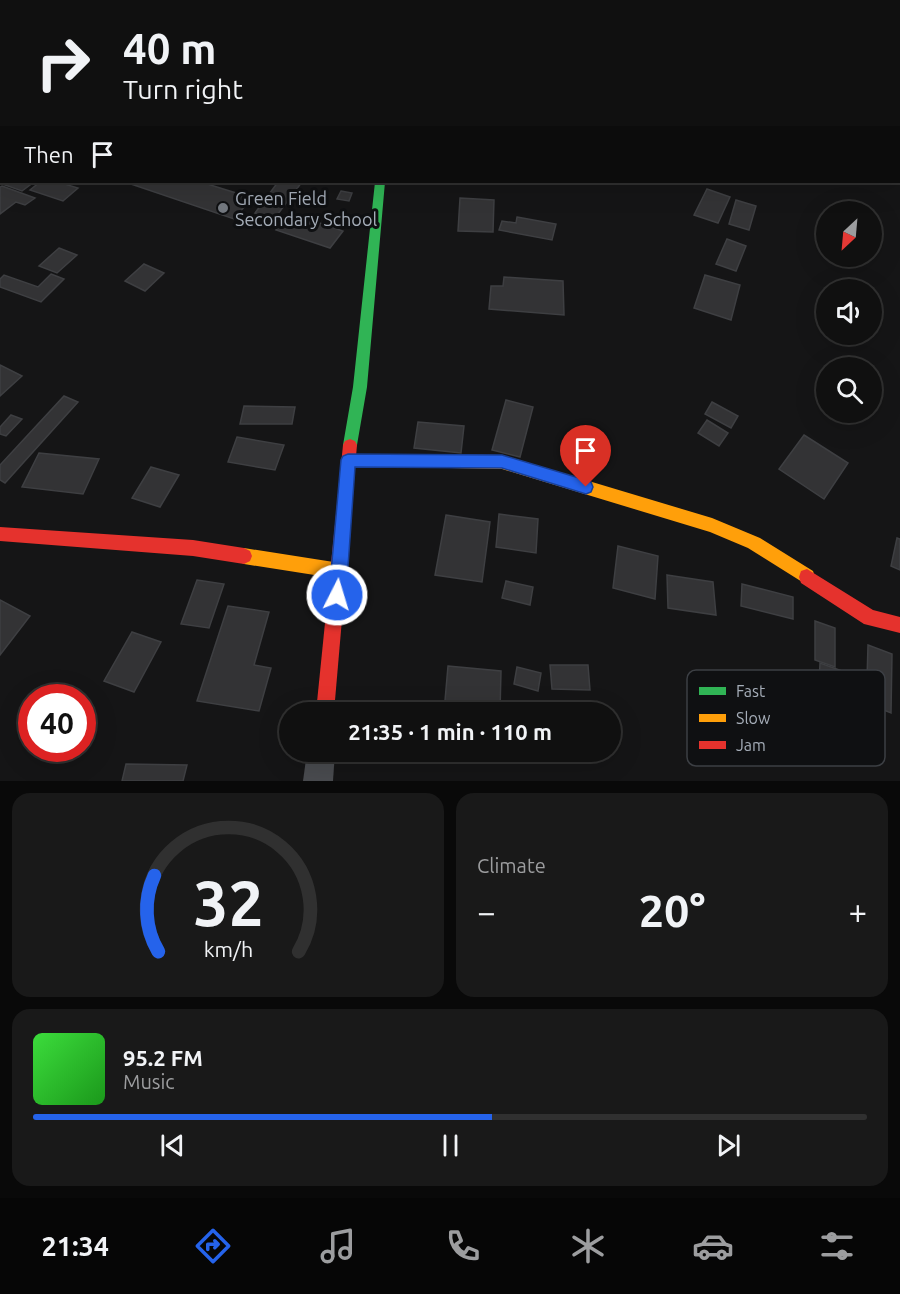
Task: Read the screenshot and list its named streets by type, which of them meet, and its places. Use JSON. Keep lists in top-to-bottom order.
{
  "places": ["Green Field Secondary School"],
  "legend": ["Fast", "Slow", "Jam"],
  "north": "bottom left",
  "page": {
    "turn": ["40 m", "Turn right"],
    "then": "Then",
    "limit": "40",
    "trip": "21:35 · 1 min · 110 m",
    "tile": "Climate",
    "heat": ["−", "20°", "+"],
    "song": ["95.2 FM", "Music"],
    "tabs": "21:34",
    "gauge": ["32", "km/h"]
  }
}
